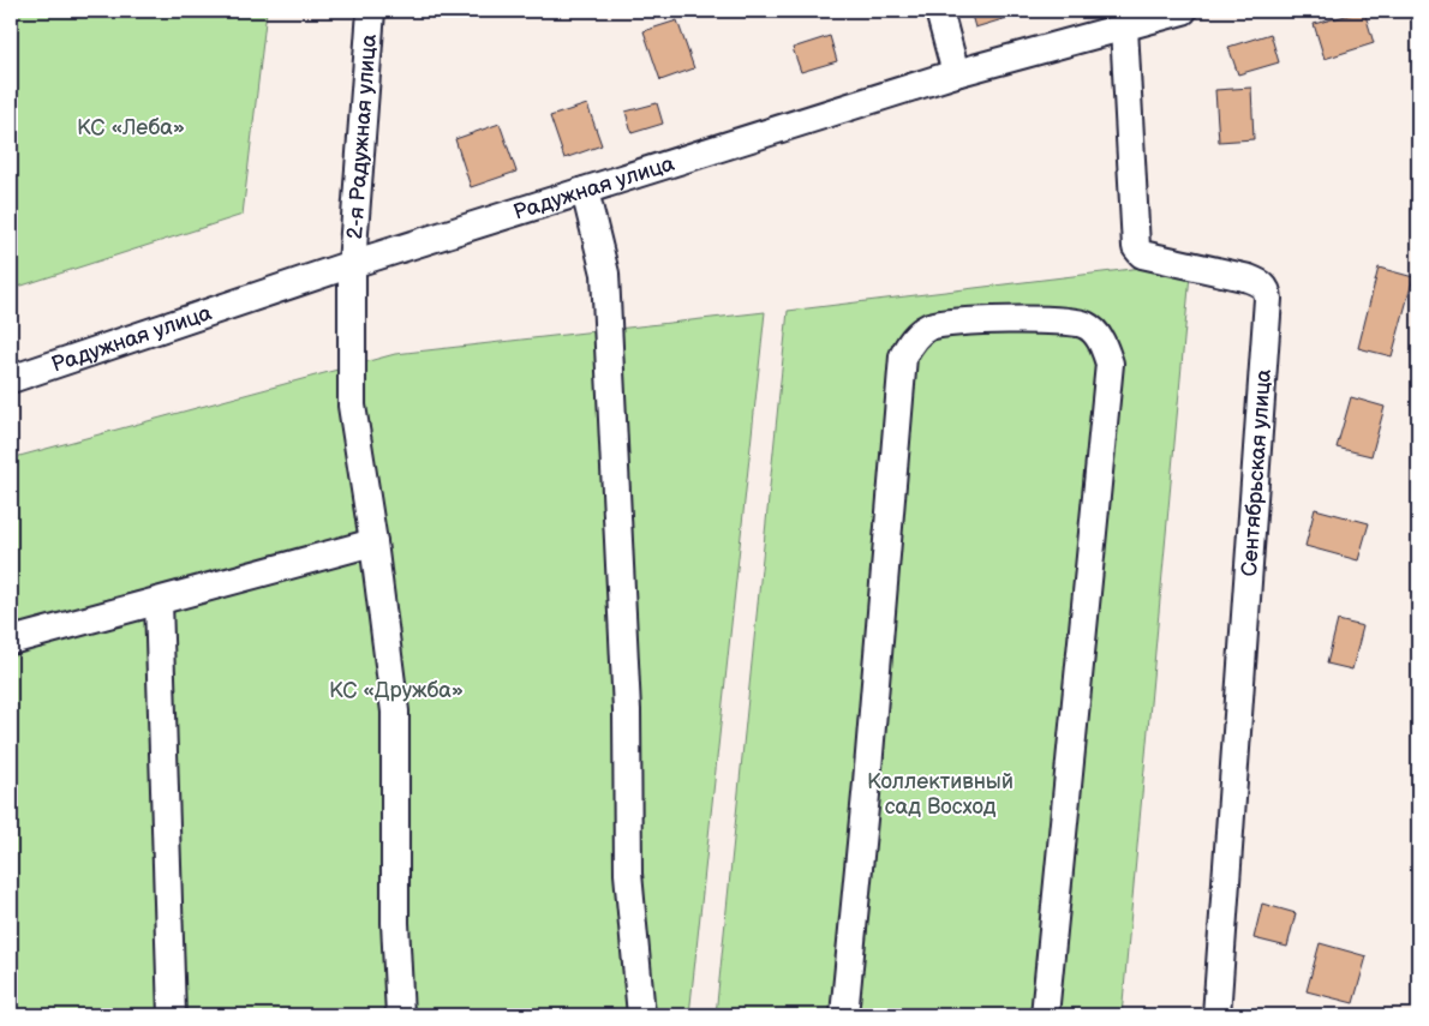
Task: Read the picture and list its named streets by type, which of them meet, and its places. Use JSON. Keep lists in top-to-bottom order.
{
  "streets": {
    "street": ["2-я Радужная улица", "Радужная улица", "Сентябрьская улица"]
  },
  "crossings": [
    ["2-я Радужная улица", "Радужная улица"],
    ["Радужная улица", "Сентябрьская улица"]
  ],
  "parks": ["КС «Леба»", "КС «Дружба»", "Коллективный сад Восход"]
}
